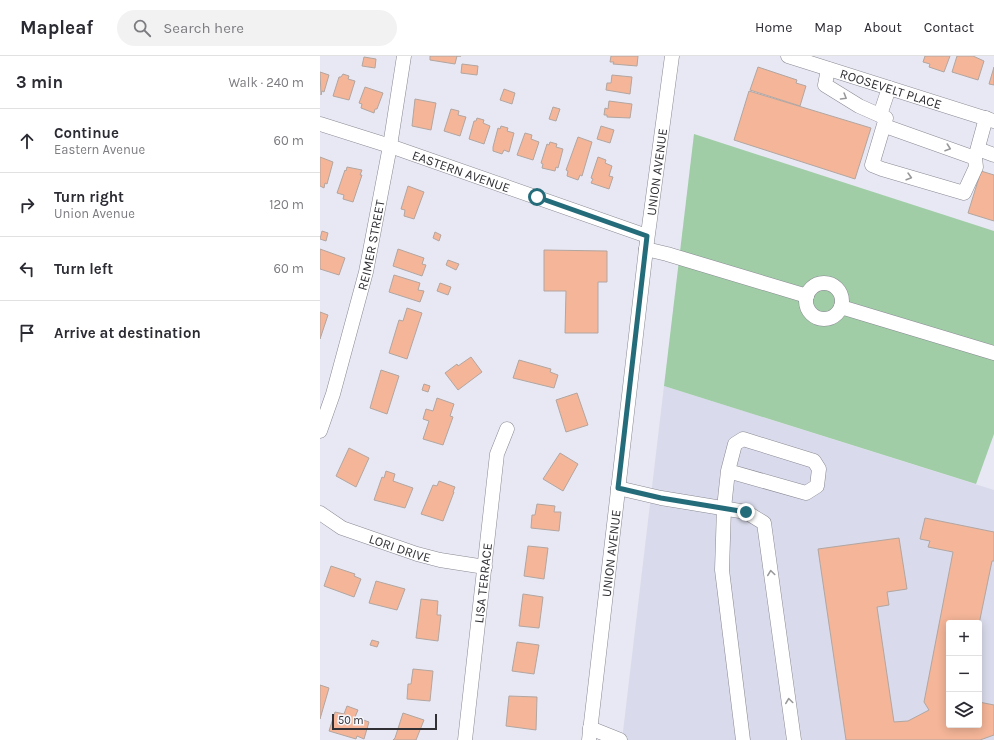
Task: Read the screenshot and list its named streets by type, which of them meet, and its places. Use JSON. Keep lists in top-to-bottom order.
{
  "streets": {
    "street": [
      "ROOSEVELT PLACE",
      "EASTERN AVENUE",
      "UNION AVENUE",
      "REIMER STREET",
      "LORI DRIVE",
      "LISA TERRACE"
    ]
  },
  "crossings": [
    ["EASTERN AVENUE", "UNION AVENUE"],
    ["EASTERN AVENUE", "REIMER STREET"],
    ["LORI DRIVE", "LISA TERRACE"]
  ],
  "scale_bar": "50 m",
  "page": {
    "header": "Mapleaf",
    "search": "Search here",
    "nav": [
      "Home",
      "Map",
      "About",
      "Contact"
    ],
    "heading": ["3 min", "Walk · 240 m"],
    "list": [
      ["Continue", "Eastern Avenue", "60 m"],
      ["Turn right", "Union Avenue", "120 m"],
      ["Turn left", "60 m"],
      "Arrive at destination"
    ],
    "map_buttons": ["+", "−"],
    "scale": "50 m"
  }
}
